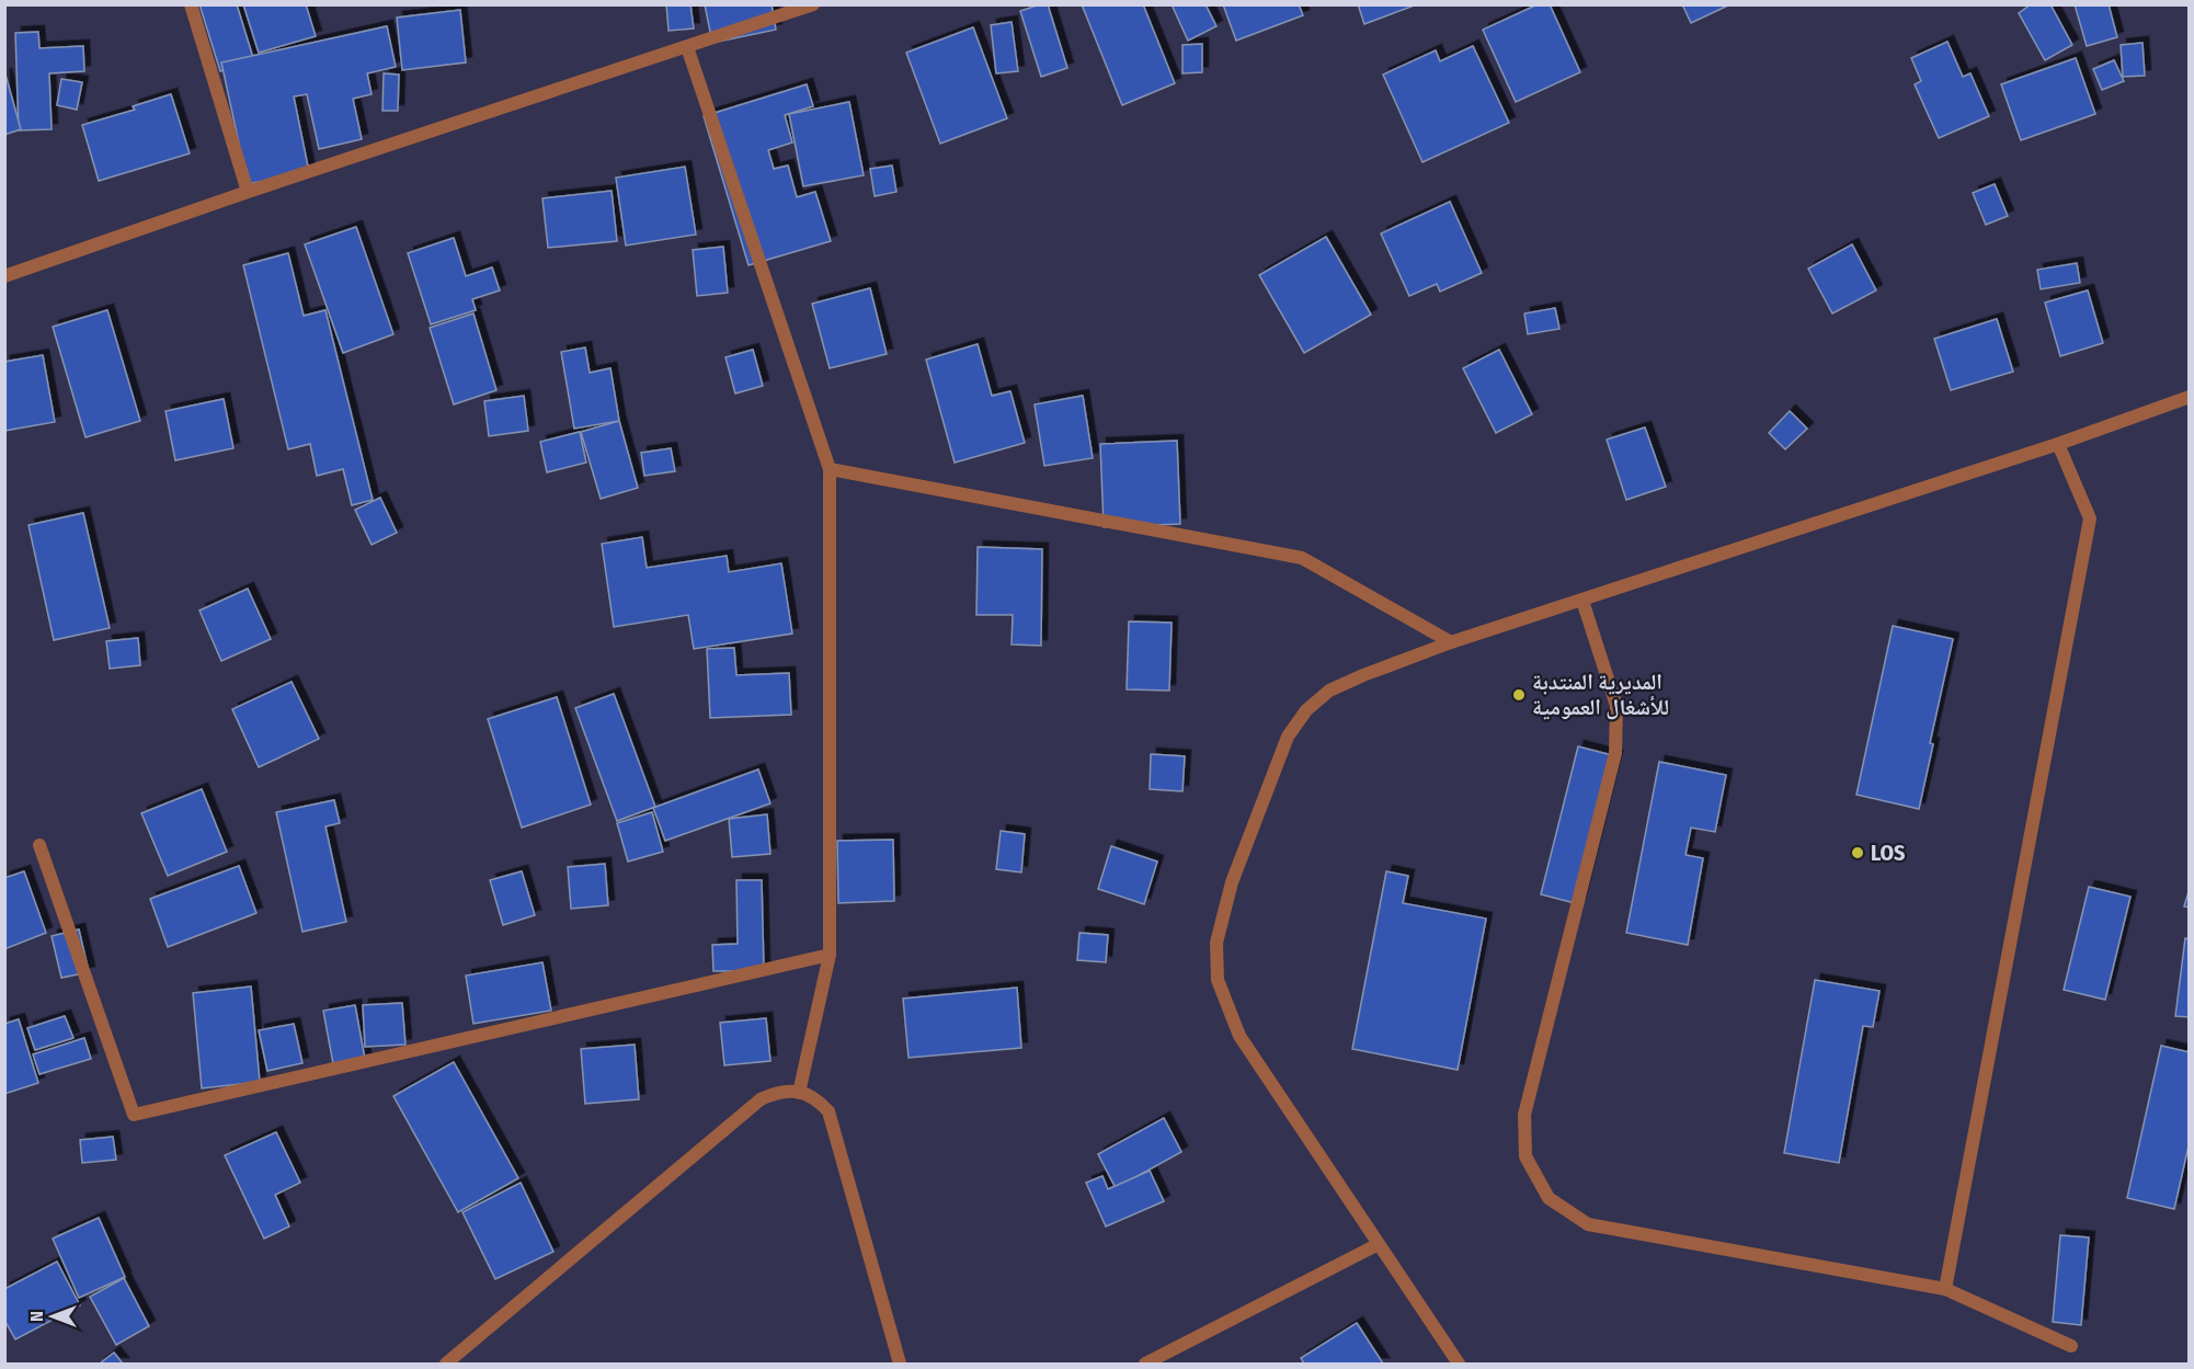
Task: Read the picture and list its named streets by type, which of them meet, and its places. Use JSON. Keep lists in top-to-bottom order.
{
  "places": ["المديرية المنتدبة للأشغال العمومية", "LOS"],
  "north": "left"
}
